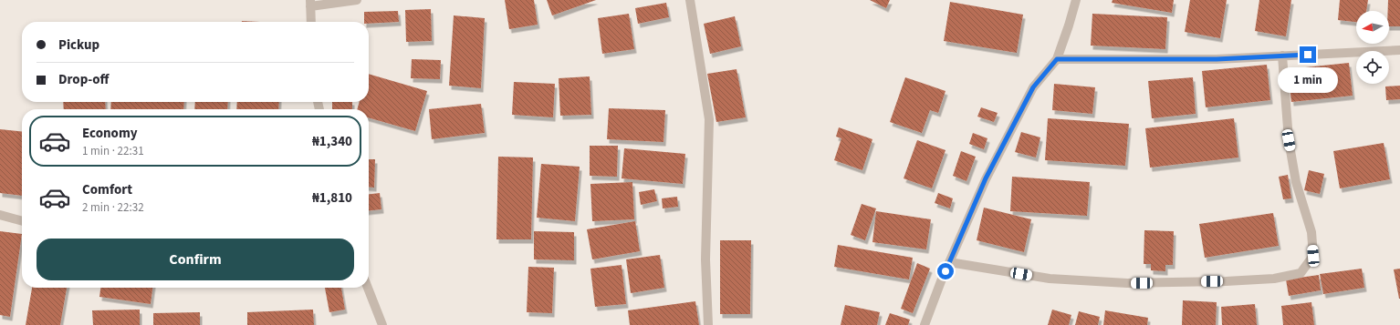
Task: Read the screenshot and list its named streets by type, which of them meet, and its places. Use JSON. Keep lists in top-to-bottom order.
{
  "north": "left",
  "page": {
    "banner": ["Pickup", "Drop-off"],
    "bubble": "1 min",
    "list": [
      {
        "name": "Economy",
        "note": "1 min · 22:31",
        "value": "₦1,340"
      },
      {
        "name": "Comfort",
        "note": "2 min · 22:32",
        "value": "₦1,810"
      }
    ],
    "buttons": "Confirm"
  }
}
